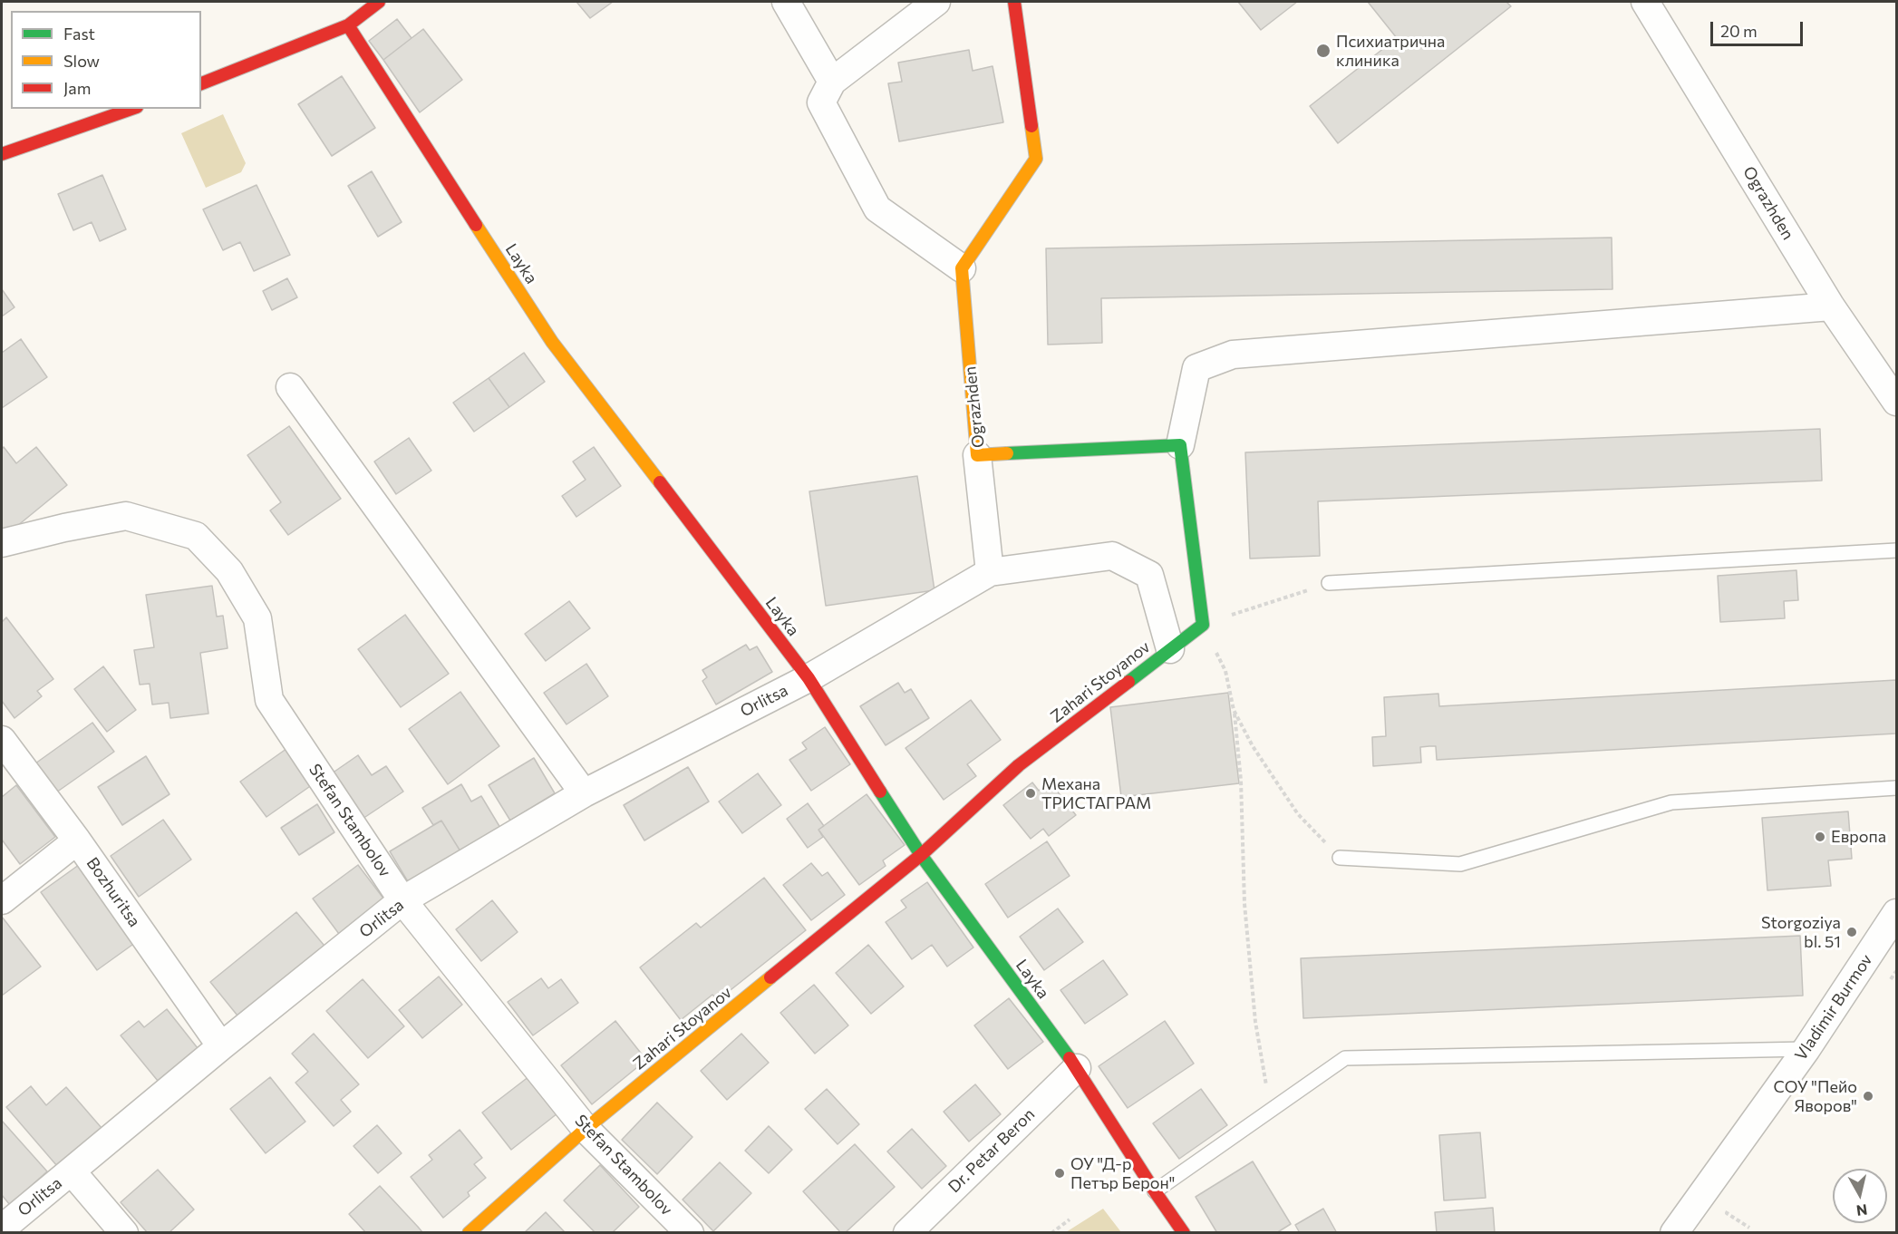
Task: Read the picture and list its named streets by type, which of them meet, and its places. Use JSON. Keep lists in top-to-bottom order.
{
  "streets": {
    "street": [
      "Ograzhden",
      "Layka",
      "Zahari Stoyanov",
      "Orlitsa",
      "Stefan Stambolov",
      "Bozhuritsa",
      "Vladimir Burmov",
      "Dr. Petar Beron"
    ]
  },
  "crossings": [
    ["Layka", "Zahari Stoyanov"],
    ["Layka", "Orlitsa"],
    ["Layka", "Dr. Petar Beron"],
    ["Zahari Stoyanov", "Stefan Stambolov"],
    ["Orlitsa", "Stefan Stambolov"],
    ["Orlitsa", "Bozhuritsa"]
  ],
  "places": [
    "Психиатрична клиника",
    "Механа ТРИСТАГРАМ",
    "Европа",
    "Storgoziya bl. 51",
    "СОУ \"Пейо Яворов\"",
    "ОУ \"Д-р Петър Берон\""
  ],
  "legend": ["Fast", "Slow", "Jam"],
  "scale_bar": "20 m",
  "north": "bottom"
}
